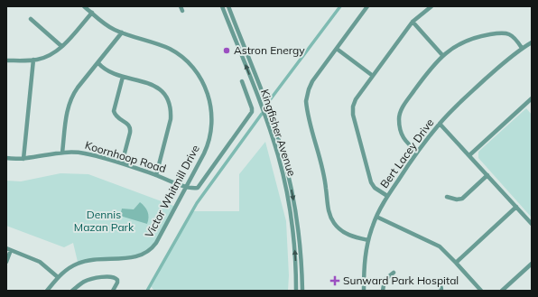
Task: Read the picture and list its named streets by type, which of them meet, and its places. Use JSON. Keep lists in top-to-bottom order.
{
  "streets": {
    "street": [
      "Kingfisher Avenue",
      "Bert Lacey Drive",
      "Koornhoop Road",
      "Victor Whitmill Drive"
    ]
  },
  "crossings": [
    ["Koornhoop Road", "Victor Whitmill Drive"]
  ],
  "parks": ["Dennis Mazan Park"],
  "places": {
    "other": ["Astron Energy"],
    "health": ["Sunward Park Hospital"]
  }
}
